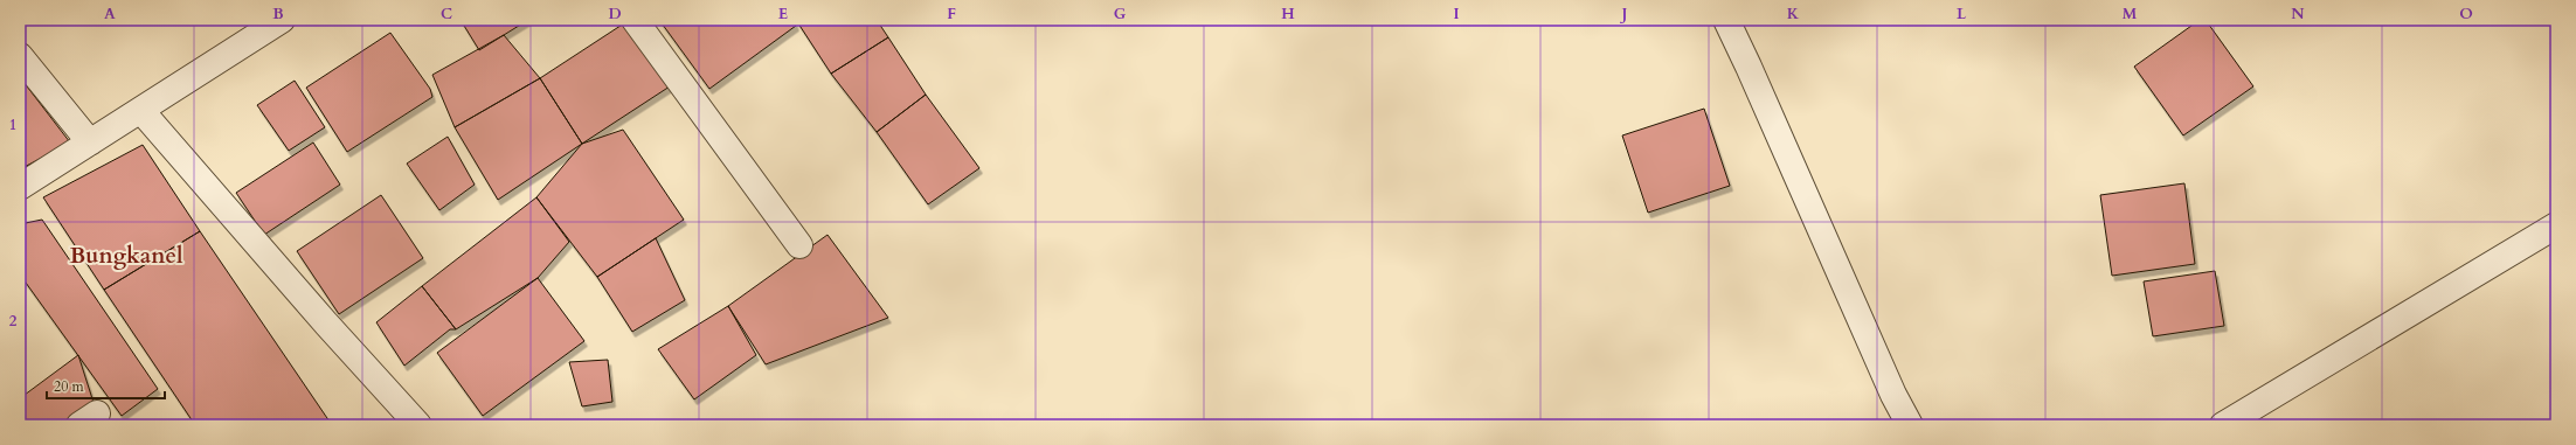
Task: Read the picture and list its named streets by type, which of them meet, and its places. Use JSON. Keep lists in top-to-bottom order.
{
  "districts": ["Bungkanel"],
  "scale_bar": "20 m",
  "grid": {
    "columns": [
      "A",
      "B",
      "C",
      "D",
      "E",
      "F",
      "G",
      "H",
      "I",
      "J",
      "K",
      "L",
      "M",
      "N",
      "O"
    ],
    "rows": ["1", "2"]
  }
}
